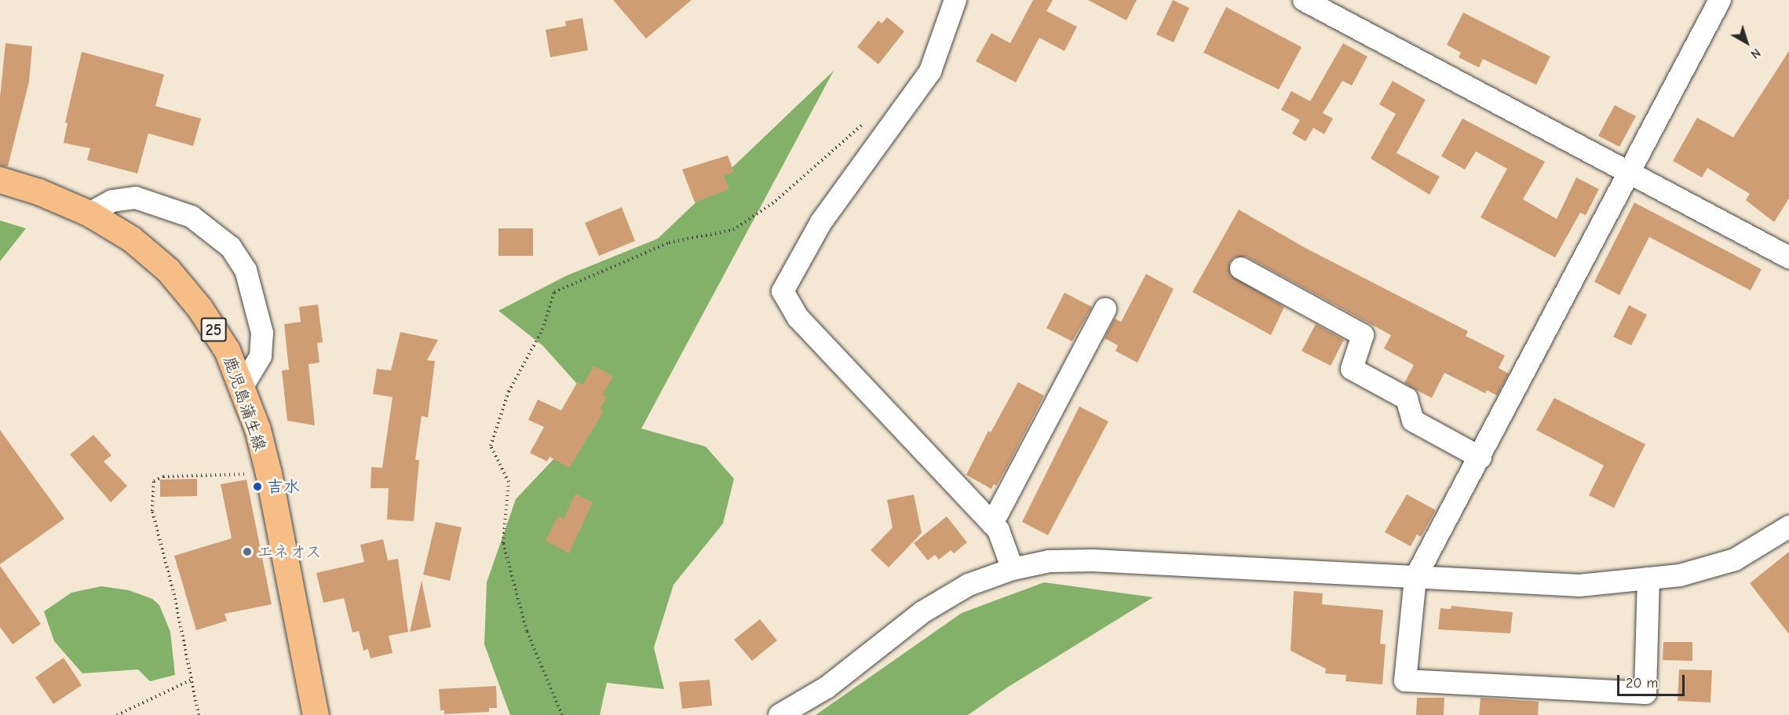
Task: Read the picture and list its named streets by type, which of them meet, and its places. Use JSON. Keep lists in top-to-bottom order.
{
  "streets": {
    "main road": ["25", "鹿児島蒲生線"]
  },
  "places": ["吉水", "エネオス"],
  "scale_bar": "20 m",
  "north": "bottom right"
}
